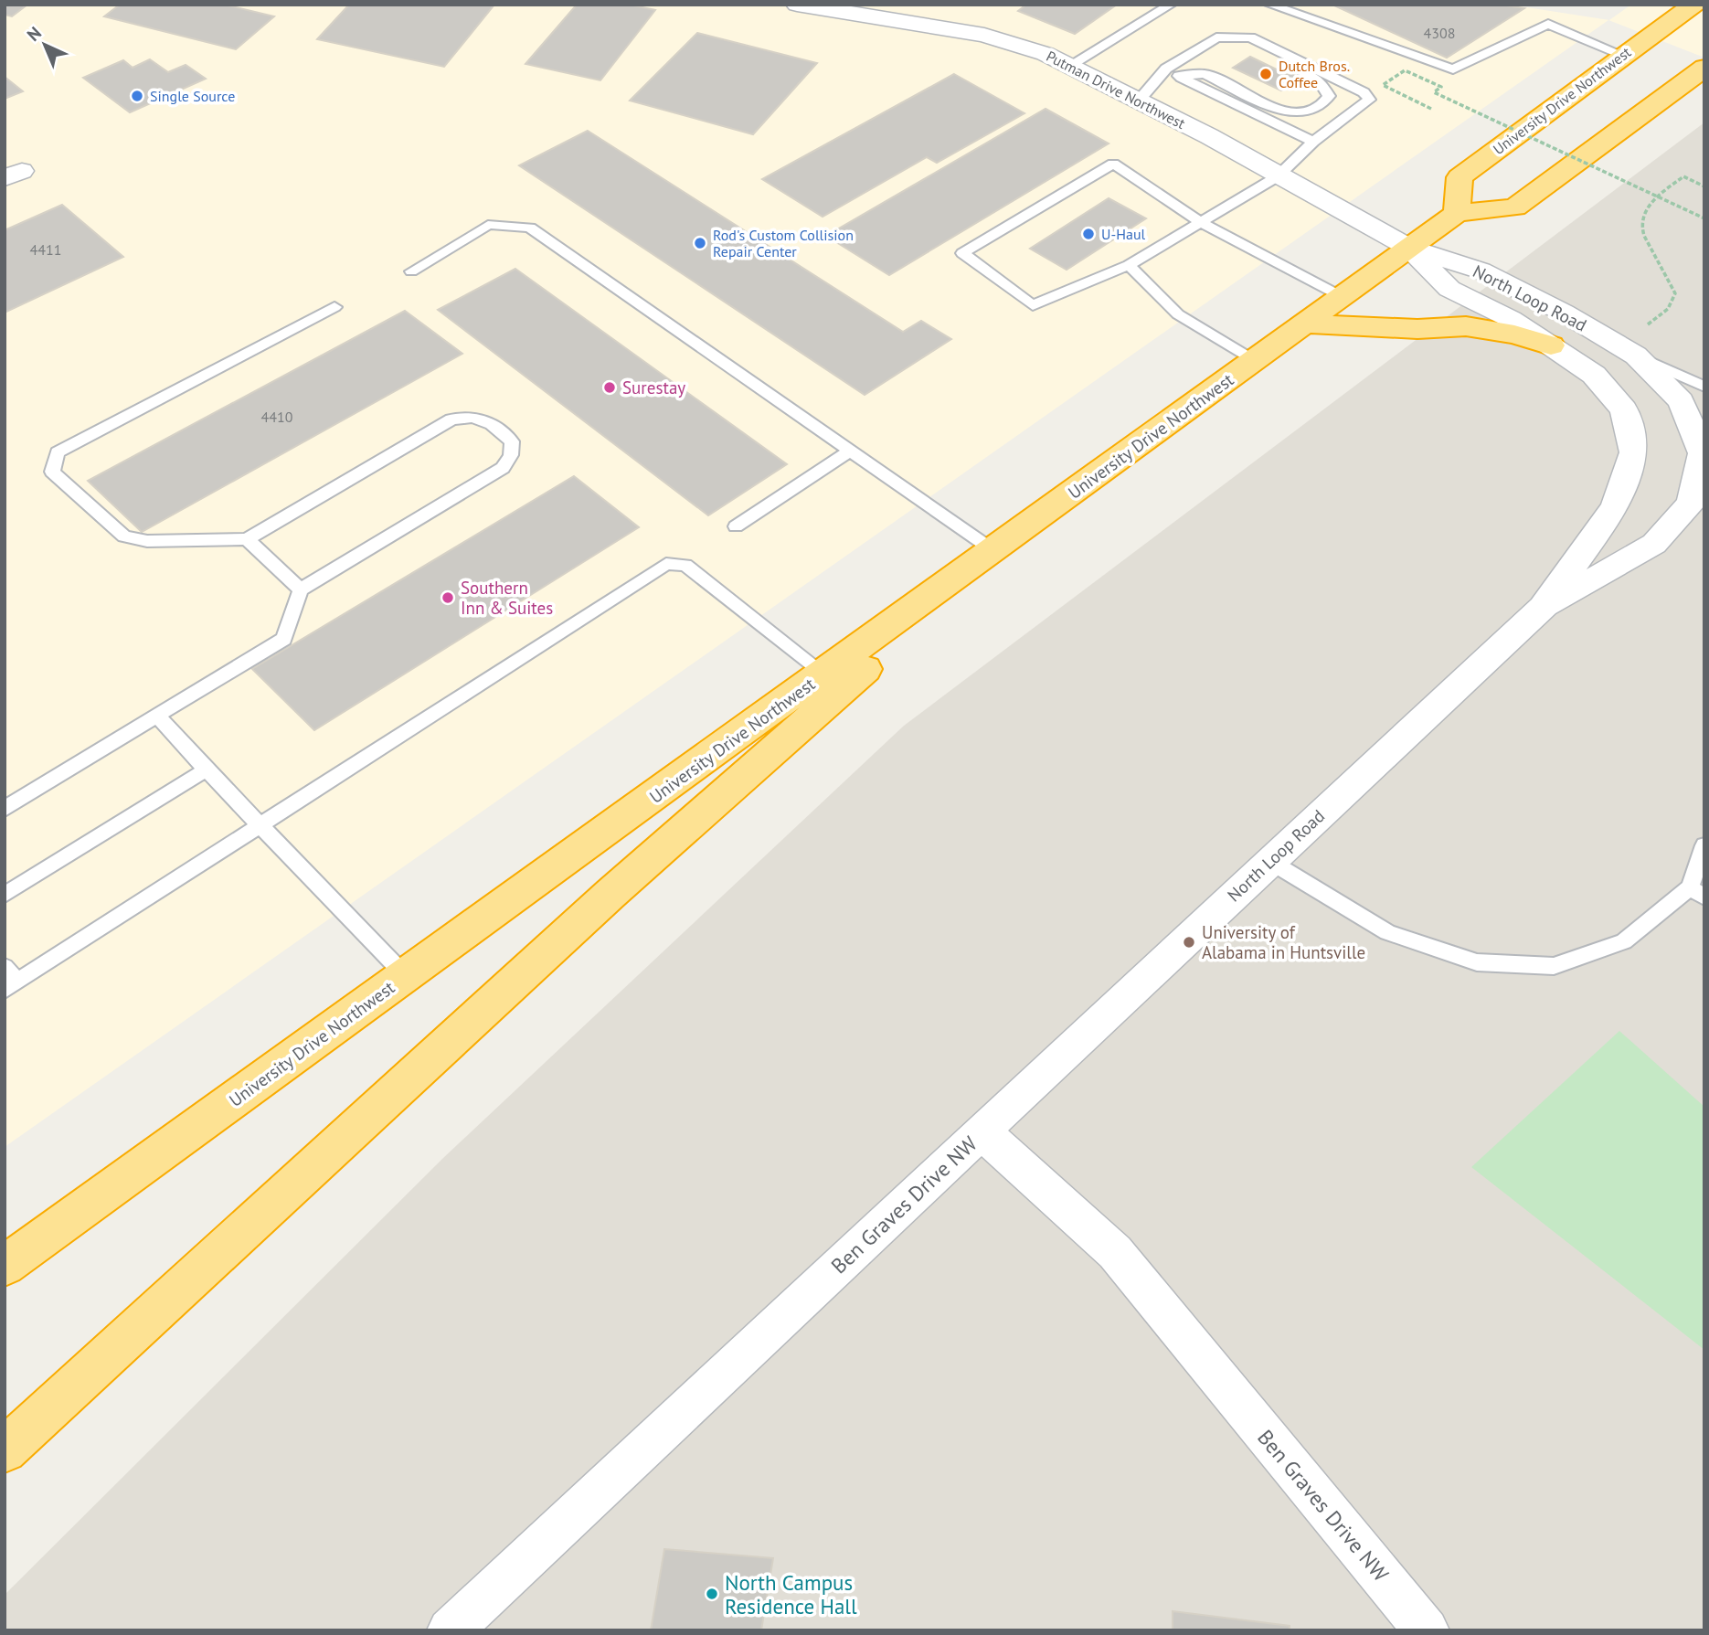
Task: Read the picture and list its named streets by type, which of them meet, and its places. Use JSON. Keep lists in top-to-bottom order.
{
  "streets": {
    "highway": ["University Drive Northwest"],
    "street": ["Putman Drive Northwest", "North Loop Road", "Ben Graves Drive NW"]
  },
  "crossings": [
    ["Putman Drive Northwest", "University Drive Northwest"],
    ["Putman Drive Northwest", "North Loop Road"],
    ["University Drive Northwest", "North Loop Road"],
    ["North Loop Road", "Ben Graves Drive NW"]
  ],
  "places": [
    "Dutch Bros. Coffee",
    "Single Source",
    "U-Haul",
    "Rod's Custom Collision Repair Center",
    "Surestay",
    "Southern Inn & Suites",
    "University of Alabama in Huntsville",
    "North Campus Residence Hall"
  ],
  "house_numbers": ["4308", "4411", "4410"],
  "north": "top left"
}
